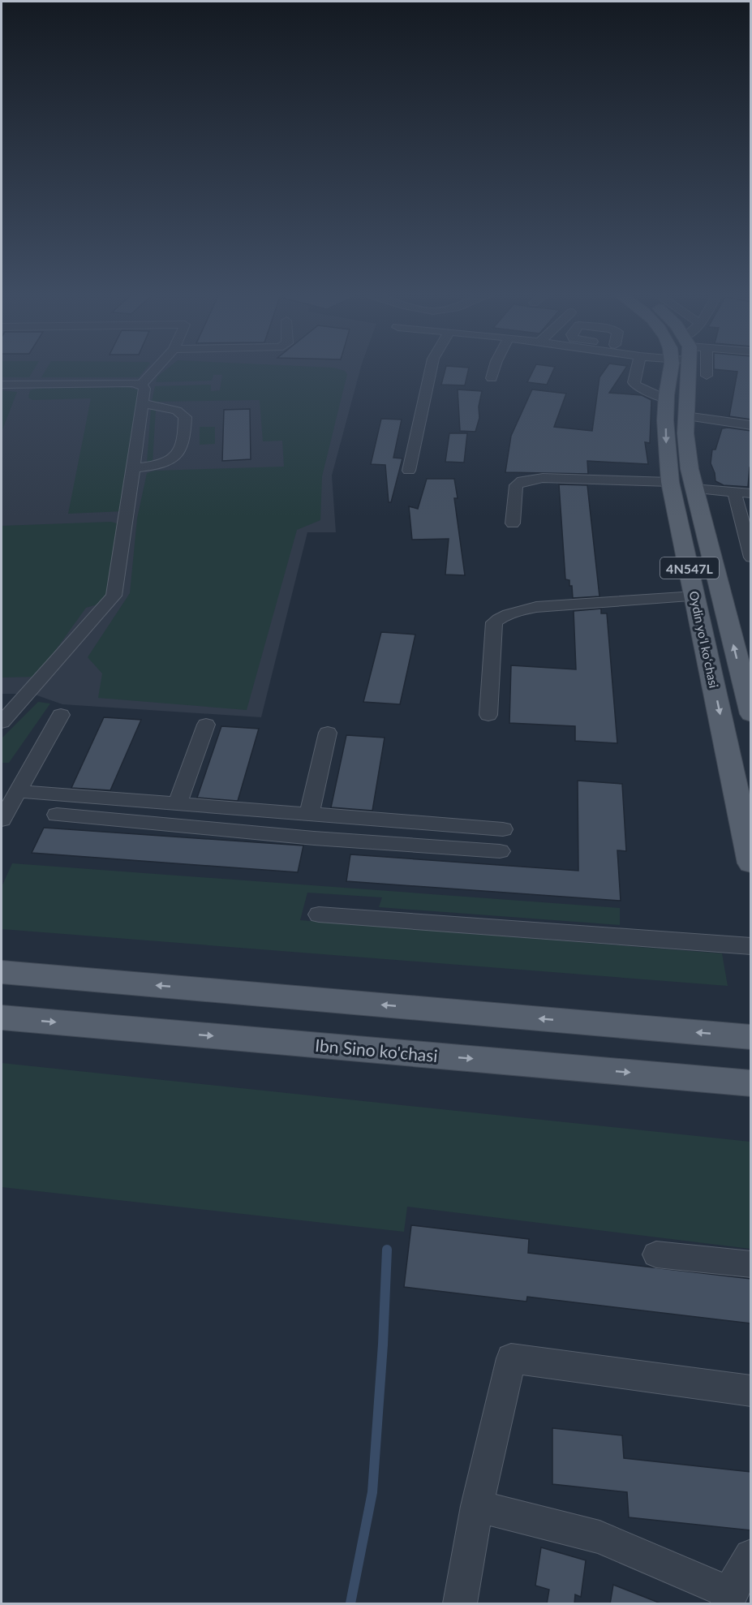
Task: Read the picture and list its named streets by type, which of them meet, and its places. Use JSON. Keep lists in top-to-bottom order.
{
  "streets": {
    "main road": ["4N547L", "Oydin yoʻl koʻchasi", "Ibn Sino ko'chasi"]
  }
}
